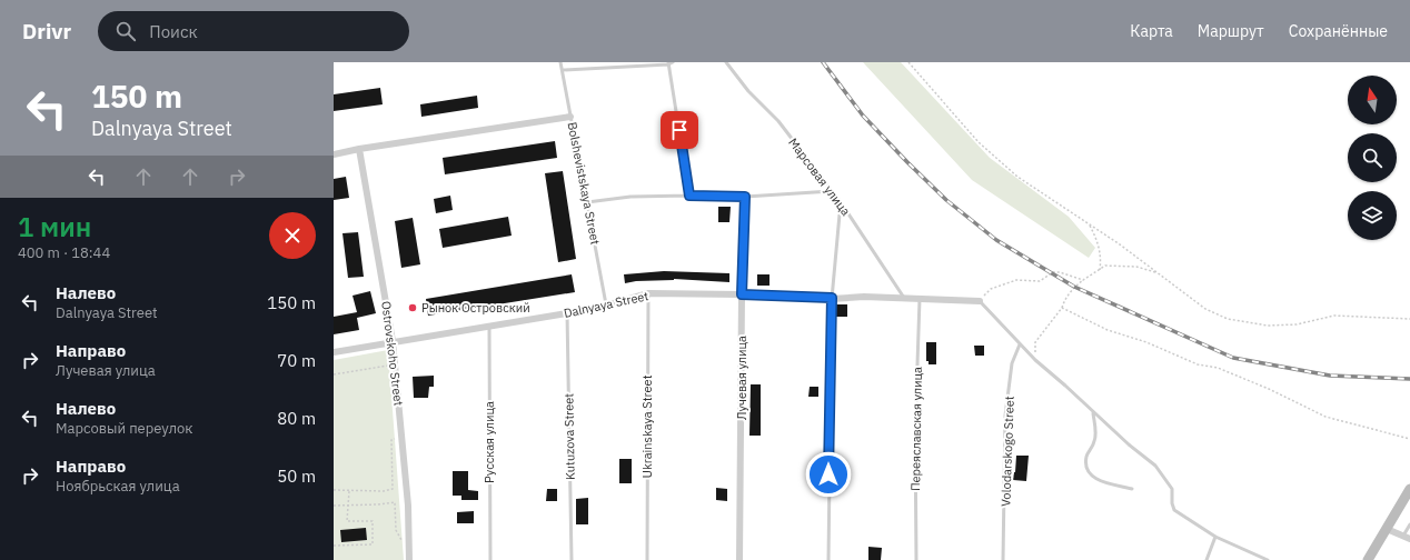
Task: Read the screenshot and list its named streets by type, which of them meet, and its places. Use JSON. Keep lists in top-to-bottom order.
{
  "streets": {
    "street": ["Dalnyaya Street", "Ostrovskoho Street", "Лучевая улица"],
    "lane": [
      "Марсовая улица",
      "Bolshevistskaya Street",
      "Ukrainskaya Street",
      "Переяславская улица",
      "Kutuzova Street",
      "Русская улица",
      "Volodarskogo Street"
    ]
  },
  "crossings": [
    ["Марсовая улица", "Dalnyaya Street"],
    ["Bolshevistskaya Street", "Dalnyaya Street"],
    ["Dalnyaya Street", "Ostrovskoho Street"],
    ["Dalnyaya Street", "Лучевая улица"],
    ["Dalnyaya Street", "Ukrainskaya Street"],
    ["Dalnyaya Street", "Переяславская улица"],
    ["Dalnyaya Street", "Kutuzova Street"],
    ["Dalnyaya Street", "Русская улица"]
  ],
  "places": ["Рынок Островский"],
  "north": "top",
  "page": {
    "header": "Drivr",
    "search": "Поиск",
    "nav": ["Карта", "Маршрут", "Сохранённые"],
    "turn": ["150 m", "Dalnyaya Street"],
    "heading": ["1 мин", "400 m · 18:44"],
    "list": [
      {
        "name": "Налево",
        "note": "Dalnyaya Street",
        "value": "150 m"
      },
      {
        "name": "Направо",
        "note": "Лучевая улица",
        "value": "70 m"
      },
      {
        "name": "Налево",
        "note": "Марсовый переулок",
        "value": "80 m"
      },
      {
        "name": "Направо",
        "note": "Ноябрьская улица",
        "value": "50 m"
      }
    ]
  }
}
